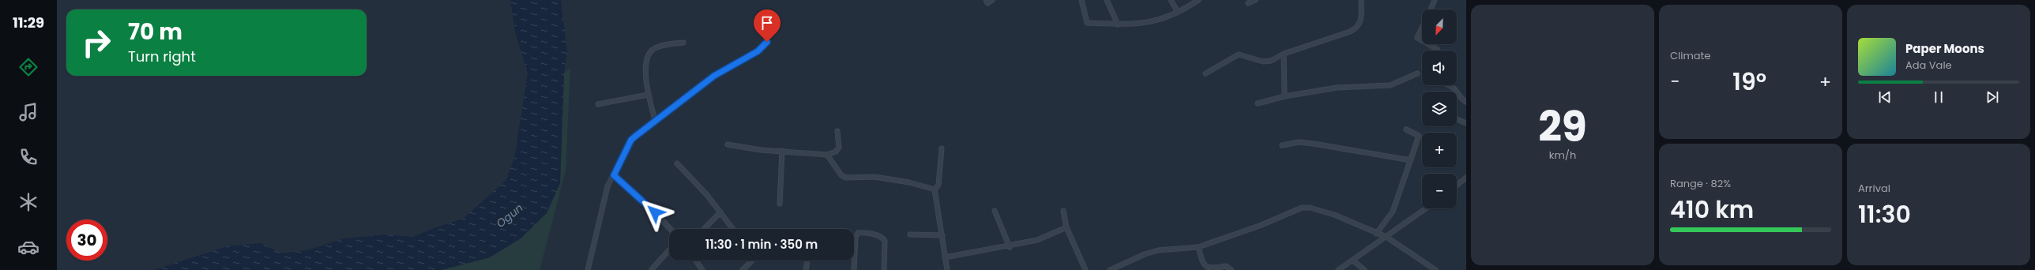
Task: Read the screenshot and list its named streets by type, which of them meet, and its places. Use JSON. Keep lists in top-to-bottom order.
{
  "water": ["Ogun"],
  "north": "bottom left",
  "page": {
    "tabs": "11:29",
    "tile": [
      ["29", "km/h"],
      "Climate",
      ["Range · 82%", "410 km"],
      ["Arrival", "11:30"]
    ],
    "map_buttons": ["+", "−"],
    "turn": ["70 m", "Turn right"],
    "song": ["Paper Moons", "Ada Vale"],
    "heat": ["−", "19°", "+"],
    "limit": "30",
    "trip": "11:30 · 1 min · 350 m"
  }
}
